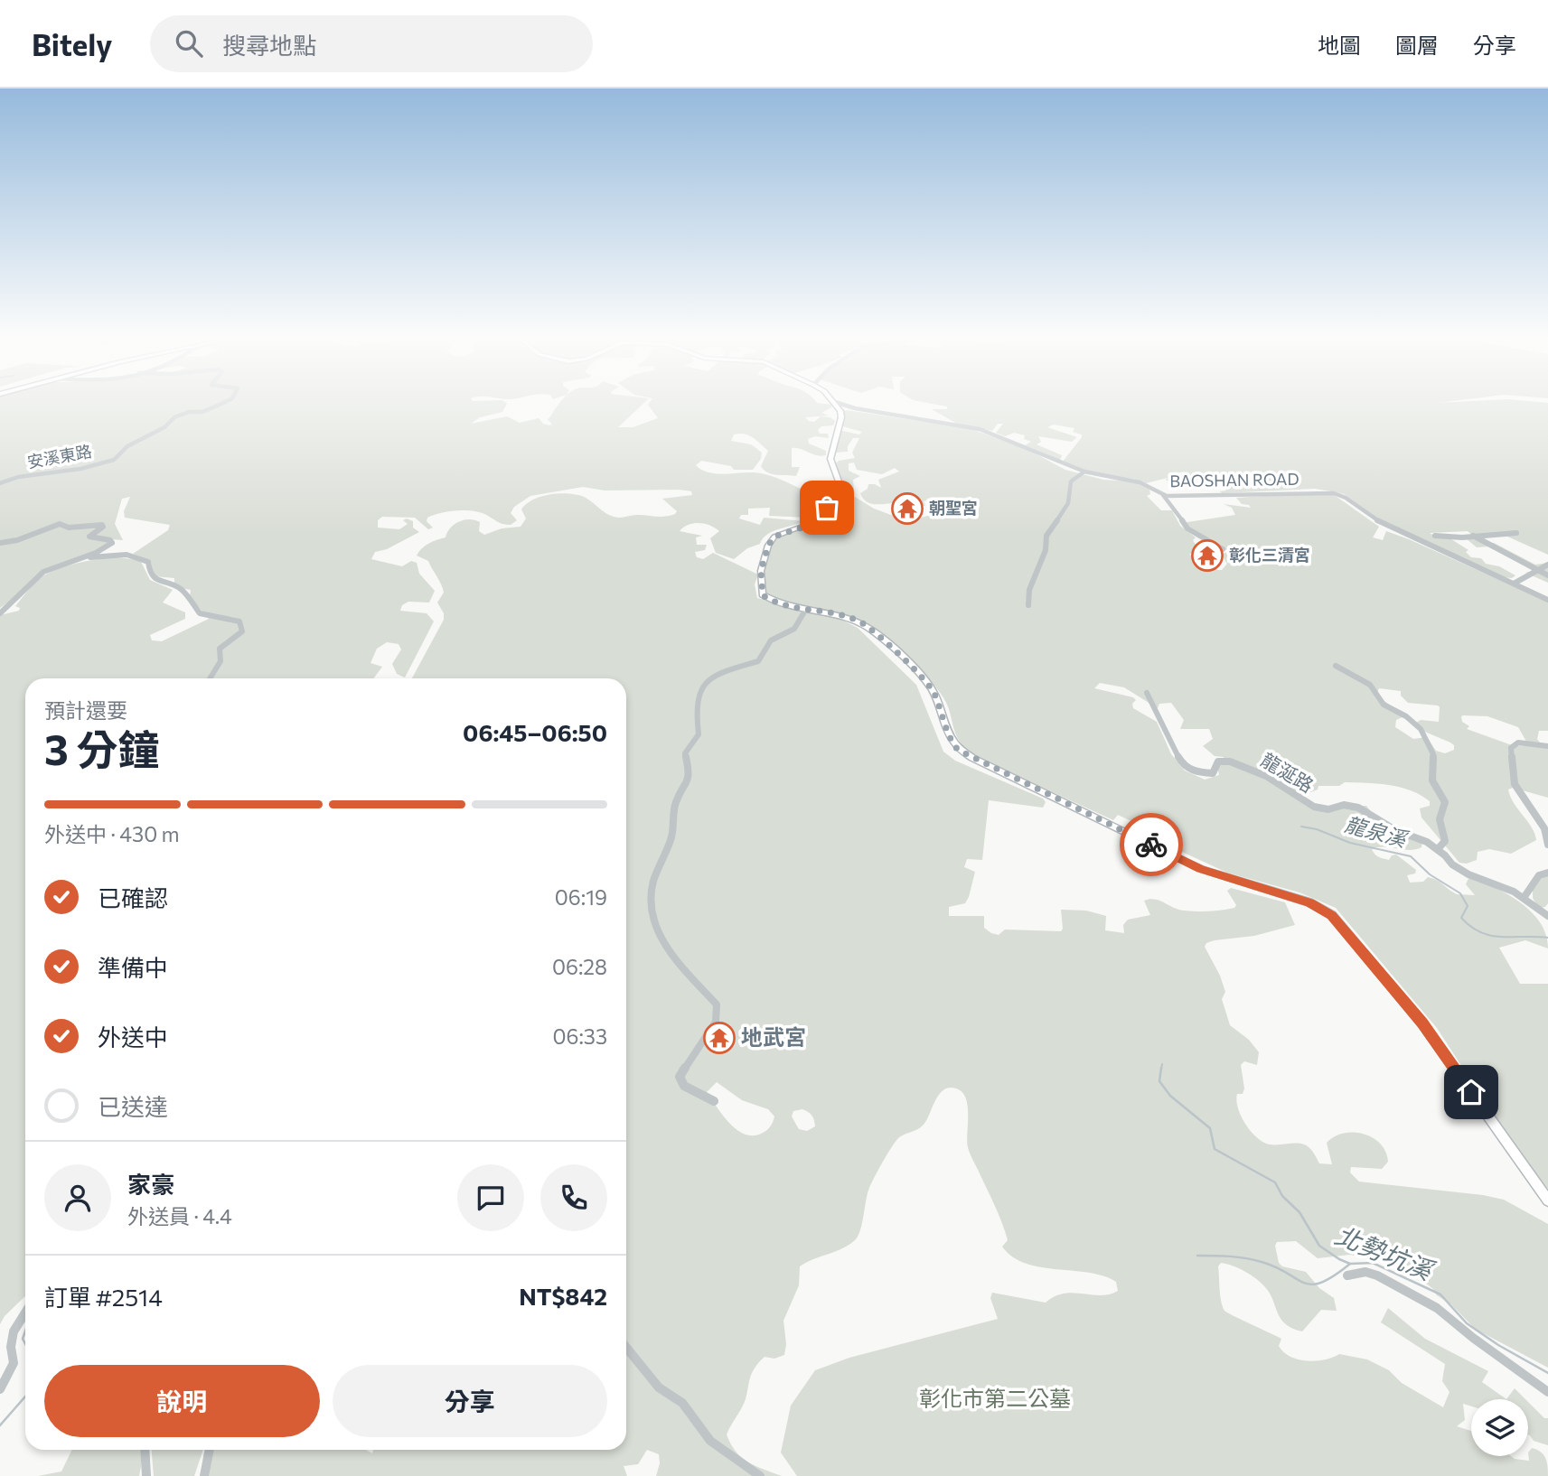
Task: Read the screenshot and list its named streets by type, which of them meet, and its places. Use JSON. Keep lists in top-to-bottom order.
{
  "streets": {
    "street": ["安溪東路", "BAOSHAN ROAD", "龍涎路"]
  },
  "water": ["龍泉溪", "北勢坑溪"],
  "parks": ["彰化市第二公墓"],
  "places": {
    "temple": ["朝聖宮", "彰化三清宮", "地武宮"]
  },
  "page": {
    "header": "Bitely",
    "search": "搜尋地點",
    "nav": ["地圖", "圖層", "分享"],
    "heading": ["3 分鐘", "預計還要", "06:45–06:50"],
    "panel": [
      "家豪",
      "外送員 · 4.4",
      "訂單 #2514",
      "NT$842"
    ],
    "bar": "外送中 · 430 m",
    "list": [
      ["已確認", "06:19"],
      ["準備中", "06:28"],
      ["外送中", "06:33"],
      "已送達"
    ],
    "buttons": ["說明", "分享"]
  }
}
